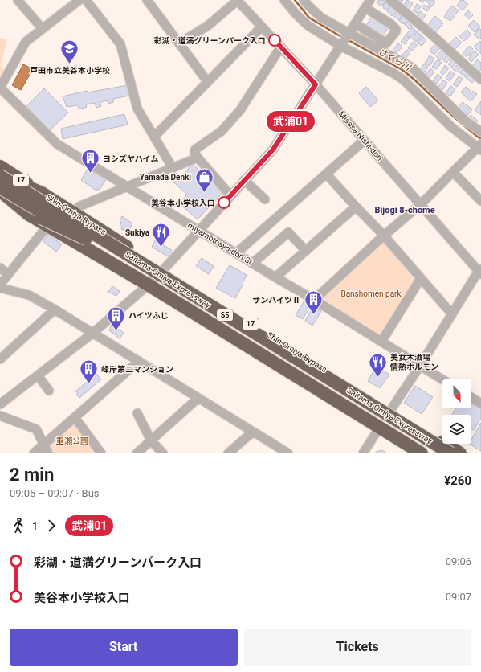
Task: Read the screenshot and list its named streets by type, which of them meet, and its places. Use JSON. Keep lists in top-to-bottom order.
{
  "streets": {
    "highway": [
      "17",
      "Shin-Omiya Bypass",
      "Saitama-Omiya Expressway",
      "S5"
    ],
    "street": ["Misasa Nishi-dori", "miyamotosyo-dori St"]
  },
  "crossings": [
    ["17", "Shin-Omiya Bypass"],
    ["Shin-Omiya Bypass", "Saitama-Omiya Expressway"]
  ],
  "districts": ["Bijogi 8-chome"],
  "water": ["さくら川"],
  "parks": ["Banshomen park", "重瀬公園"],
  "places": {
    "other": ["彩湖・道満グリーンパーク入口", "美谷本小学校入口"],
    "school or university": ["戸田市立美谷本小学校"],
    "building": [
      "ヨシズヤハイム",
      "サンハイツⅡ",
      "ハイツふじ",
      "峰岸第二マンション"
    ],
    "shop": ["Yamada Denki"],
    "restaurant": ["Sukiya", "美女木酒場 情熱ホルモン"]
  },
  "lines": ["bus line 武浦01"],
  "north": "bottom right",
  "page": {
    "on_map": "武浦01",
    "heading": ["2 min", "09:05 – 09:07 · Bus", "¥260"],
    "legs": ["1", "武浦01"],
    "list": [
      {
        "name": "彩湖・道満グリーンパーク入口",
        "value": "09:06"
      },
      {
        "name": "美谷本小学校入口",
        "value": "09:07"
      }
    ],
    "buttons": ["Start", "Tickets"]
  }
}
